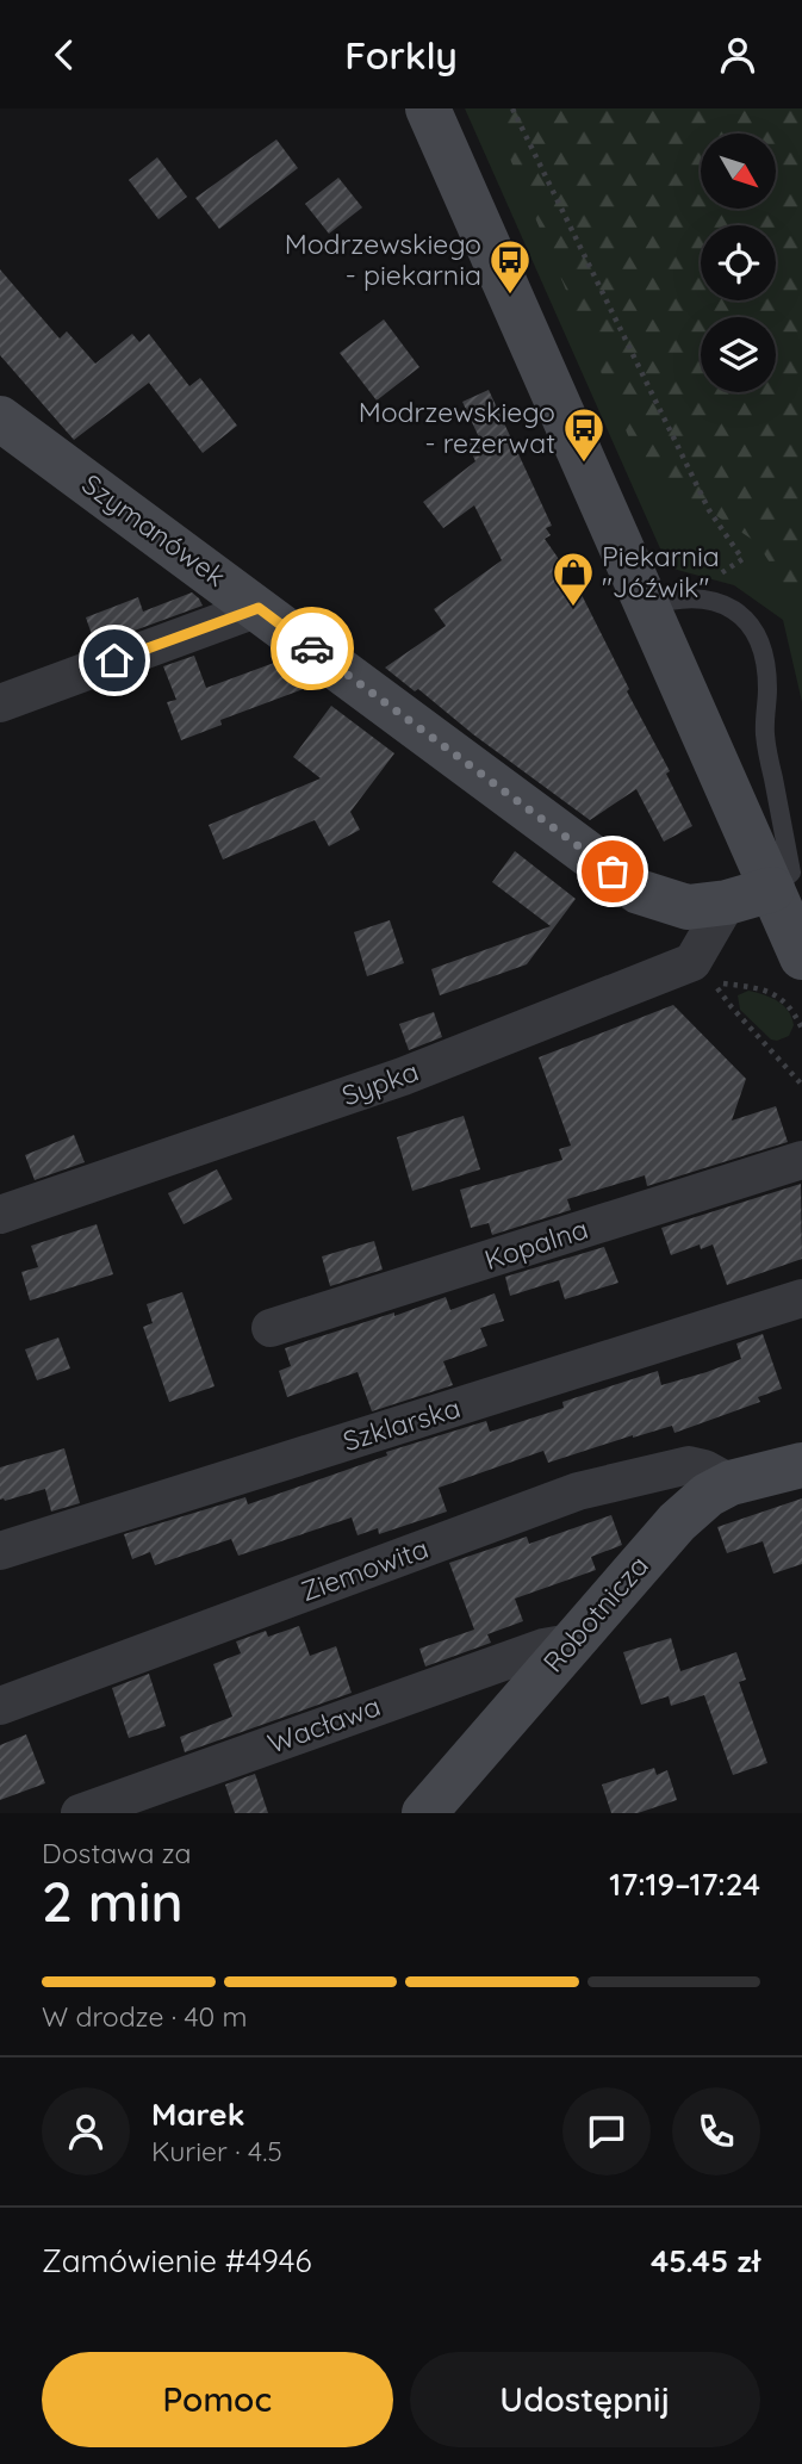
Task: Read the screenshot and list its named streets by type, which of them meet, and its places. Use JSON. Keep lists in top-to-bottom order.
{
  "streets": {
    "street": [
      "Szymanówek",
      "Sypka",
      "Kopalna",
      "Szklarska",
      "Ziemowita",
      "Robotnicza",
      "Wacława"
    ]
  },
  "crossings": [
    ["Szymanówek", "Sypka"],
    ["Ziemowita", "Robotnicza"],
    ["Robotnicza", "Wacława"]
  ],
  "places": {
    "bus stop": ["Modrzewskiego - piekarnia", "Modrzewskiego - rezerwat"],
    "shop": ["Piekarnia \"Jóźwik\""]
  },
  "north": "bottom right",
  "page": {
    "header": "Forkly",
    "heading": ["2 min", "Dostawa za", "17:19–17:24"],
    "panel": [
      "Marek",
      "Kurier · 4.5",
      "Zamówienie #4946",
      "45.45 zł"
    ],
    "bar": "W drodze · 40 m",
    "buttons": ["Pomoc", "Udostępnij"]
  }
}
